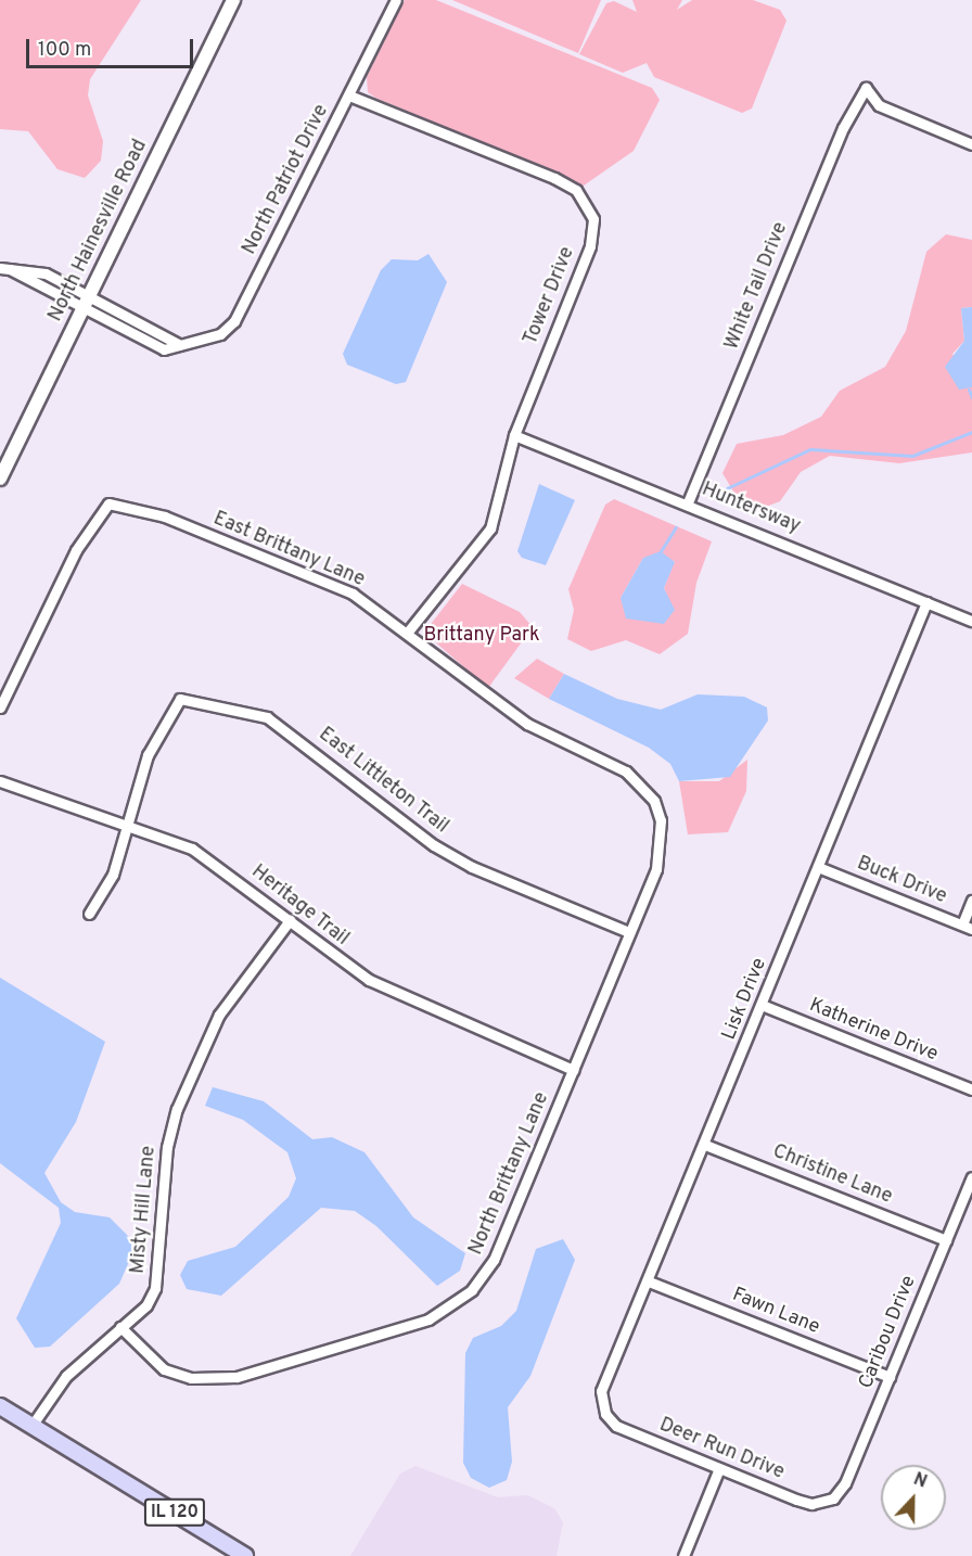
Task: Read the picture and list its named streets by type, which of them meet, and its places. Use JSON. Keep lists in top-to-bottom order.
{
  "streets": {
    "main road": ["North Hainesville Road", "IL 120"],
    "street": [
      "North Patriot Drive",
      "White Tail Drive",
      "Tower Drive",
      "Huntersway",
      "East Brittany Lane",
      "East Littleton Trail",
      "Buck Drive",
      "Heritage Trail",
      "Lisk Drive",
      "Katherine Drive",
      "North Brittany Lane",
      "Christine Lane",
      "Misty Hill Lane",
      "Fawn Lane",
      "Caribou Drive",
      "Deer Run Drive"
    ]
  },
  "crossings": [
    ["North Patriot Drive", "North Hainesville Road"],
    ["North Patriot Drive", "Tower Drive"],
    ["White Tail Drive", "Huntersway"],
    ["Tower Drive", "Huntersway"],
    ["Tower Drive", "East Brittany Lane"],
    ["Huntersway", "Lisk Drive"],
    ["East Brittany Lane", "North Brittany Lane"],
    ["East Littleton Trail", "Heritage Trail"],
    ["East Littleton Trail", "North Brittany Lane"],
    ["Buck Drive", "Lisk Drive"],
    ["Heritage Trail", "North Brittany Lane"],
    ["Heritage Trail", "Misty Hill Lane"],
    ["Lisk Drive", "Katherine Drive"],
    ["Lisk Drive", "Christine Lane"],
    ["Lisk Drive", "Fawn Lane"],
    ["Lisk Drive", "Deer Run Drive"],
    ["North Brittany Lane", "Misty Hill Lane"],
    ["Christine Lane", "Caribou Drive"],
    ["Misty Hill Lane", "IL 120"],
    ["Fawn Lane", "Caribou Drive"],
    ["Caribou Drive", "Deer Run Drive"]
  ],
  "parks": ["Brittany Park"],
  "scale_bar": "100 m",
  "north": "top"
}
